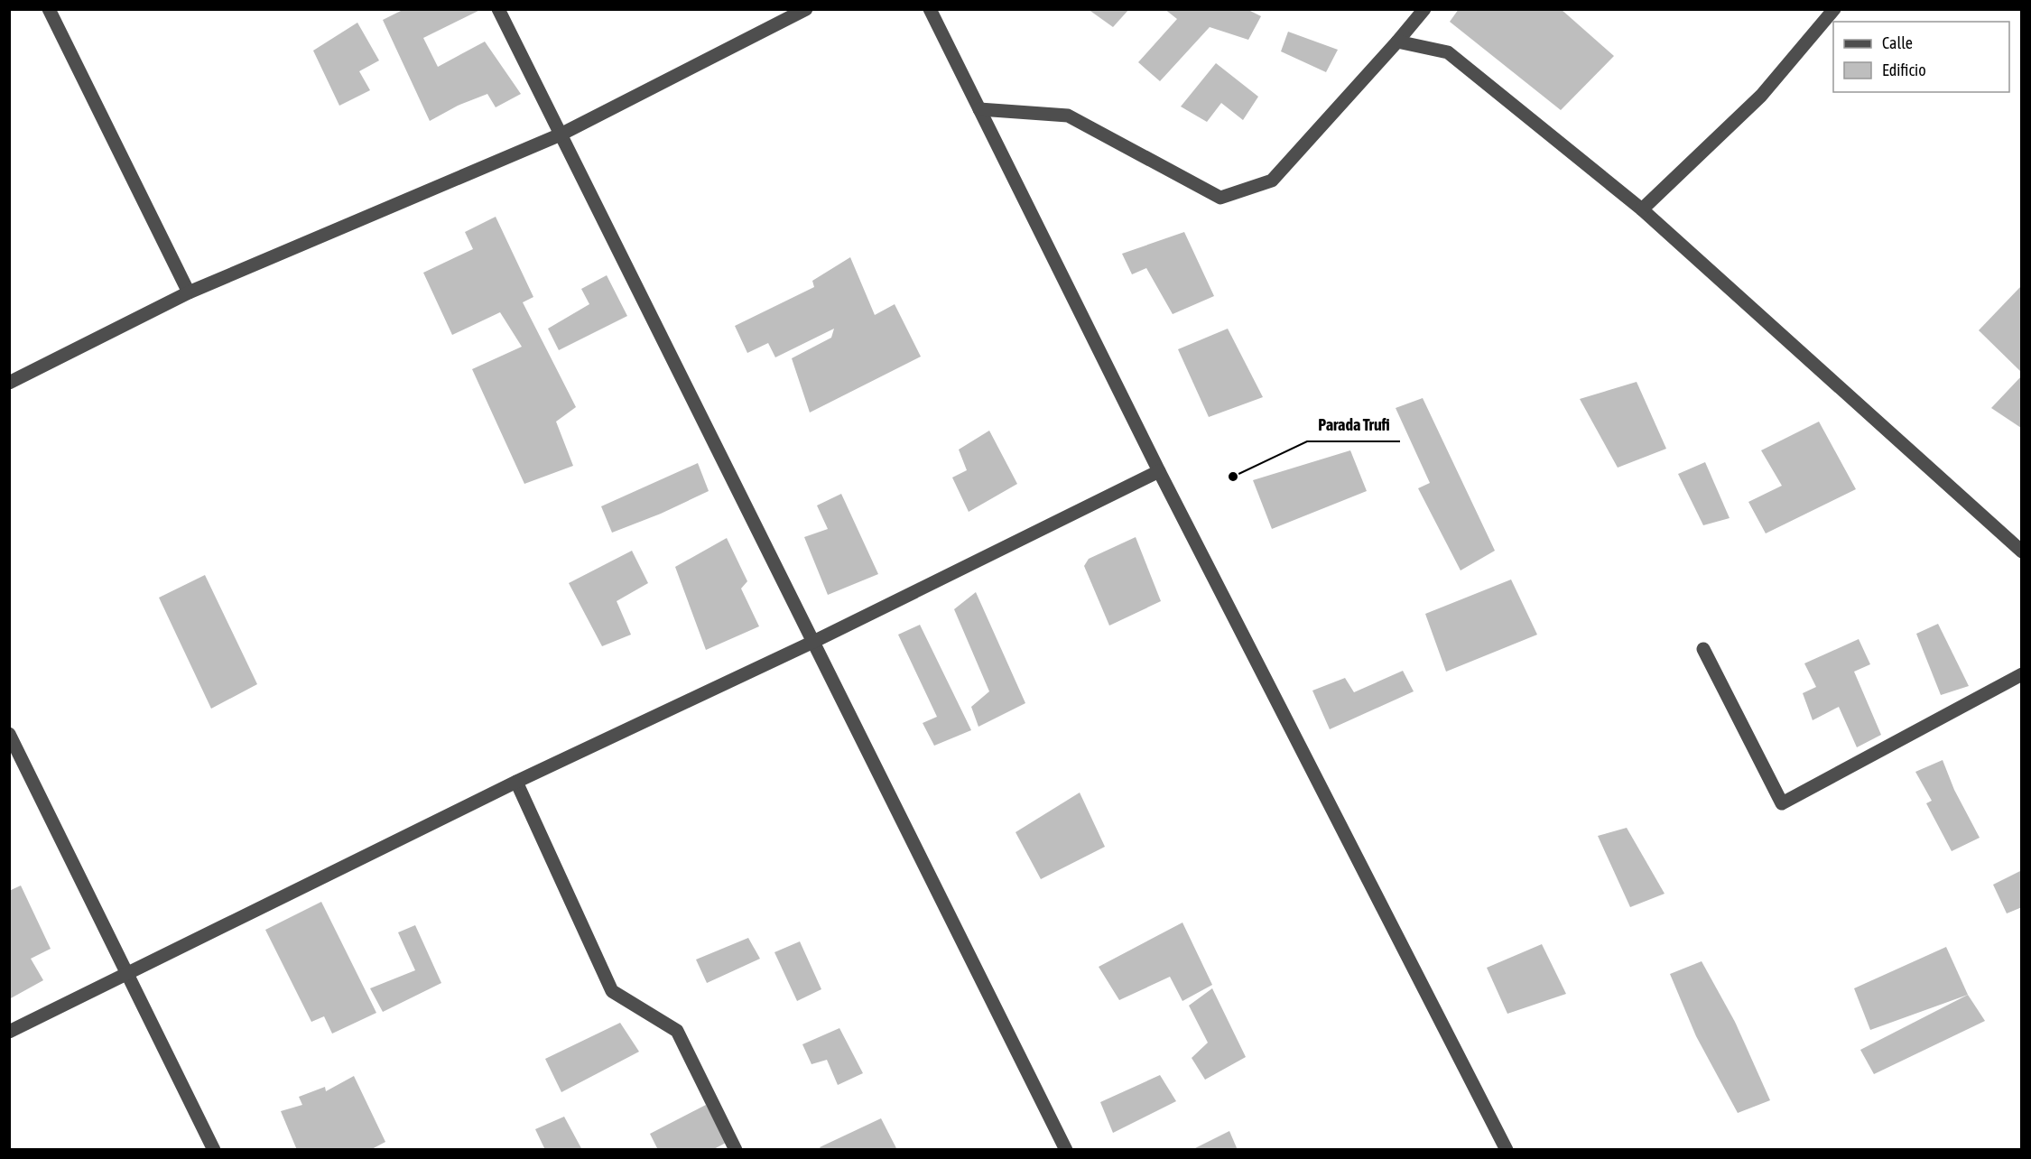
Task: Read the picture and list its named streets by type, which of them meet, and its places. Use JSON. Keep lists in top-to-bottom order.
{
  "places": ["Parada Trufi"],
  "legend": ["Calle", "Edificio"]
}
